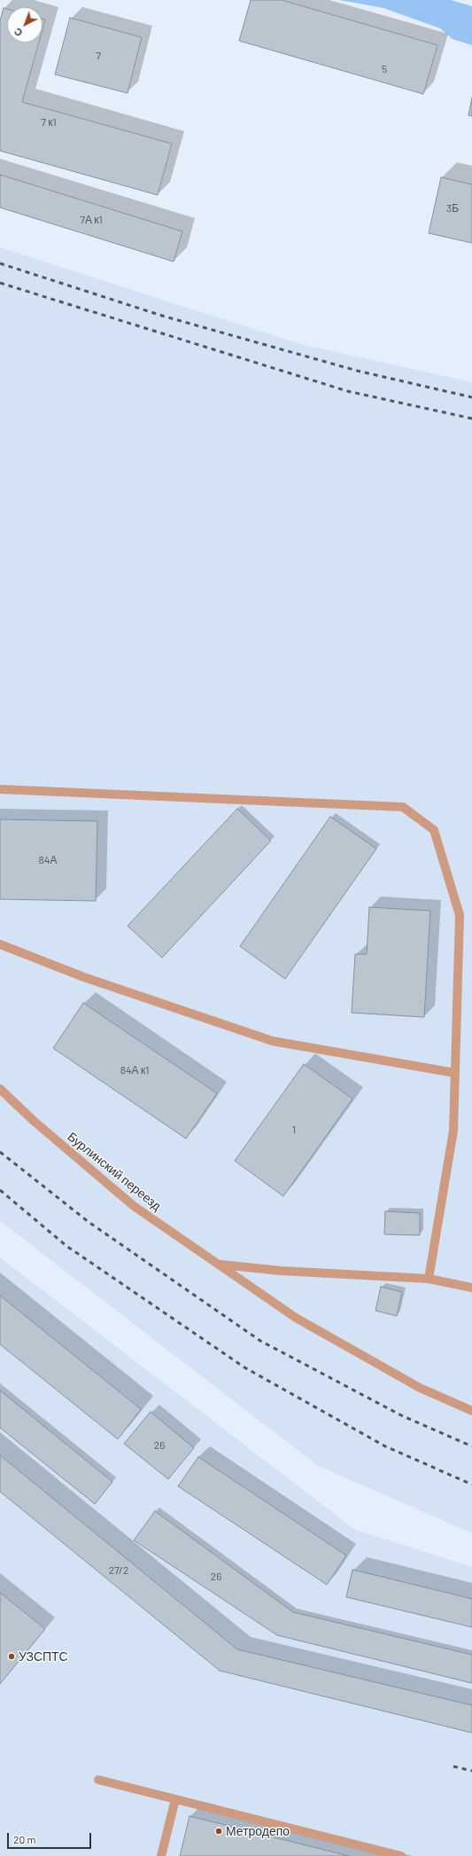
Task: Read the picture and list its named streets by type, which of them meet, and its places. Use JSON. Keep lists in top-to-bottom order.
{
  "streets": {
    "lane": ["Бурлинский переезд"]
  },
  "places": ["УЗСПТС", "Метродепо"],
  "house_numbers": [
    "7",
    "5",
    "7 к1",
    "3Б",
    "7А к1",
    "84А",
    "84А к1",
    "1",
    "26",
    "27/2",
    "26"
  ],
  "scale_bar": "20 m",
  "north": "bottom left"
}
